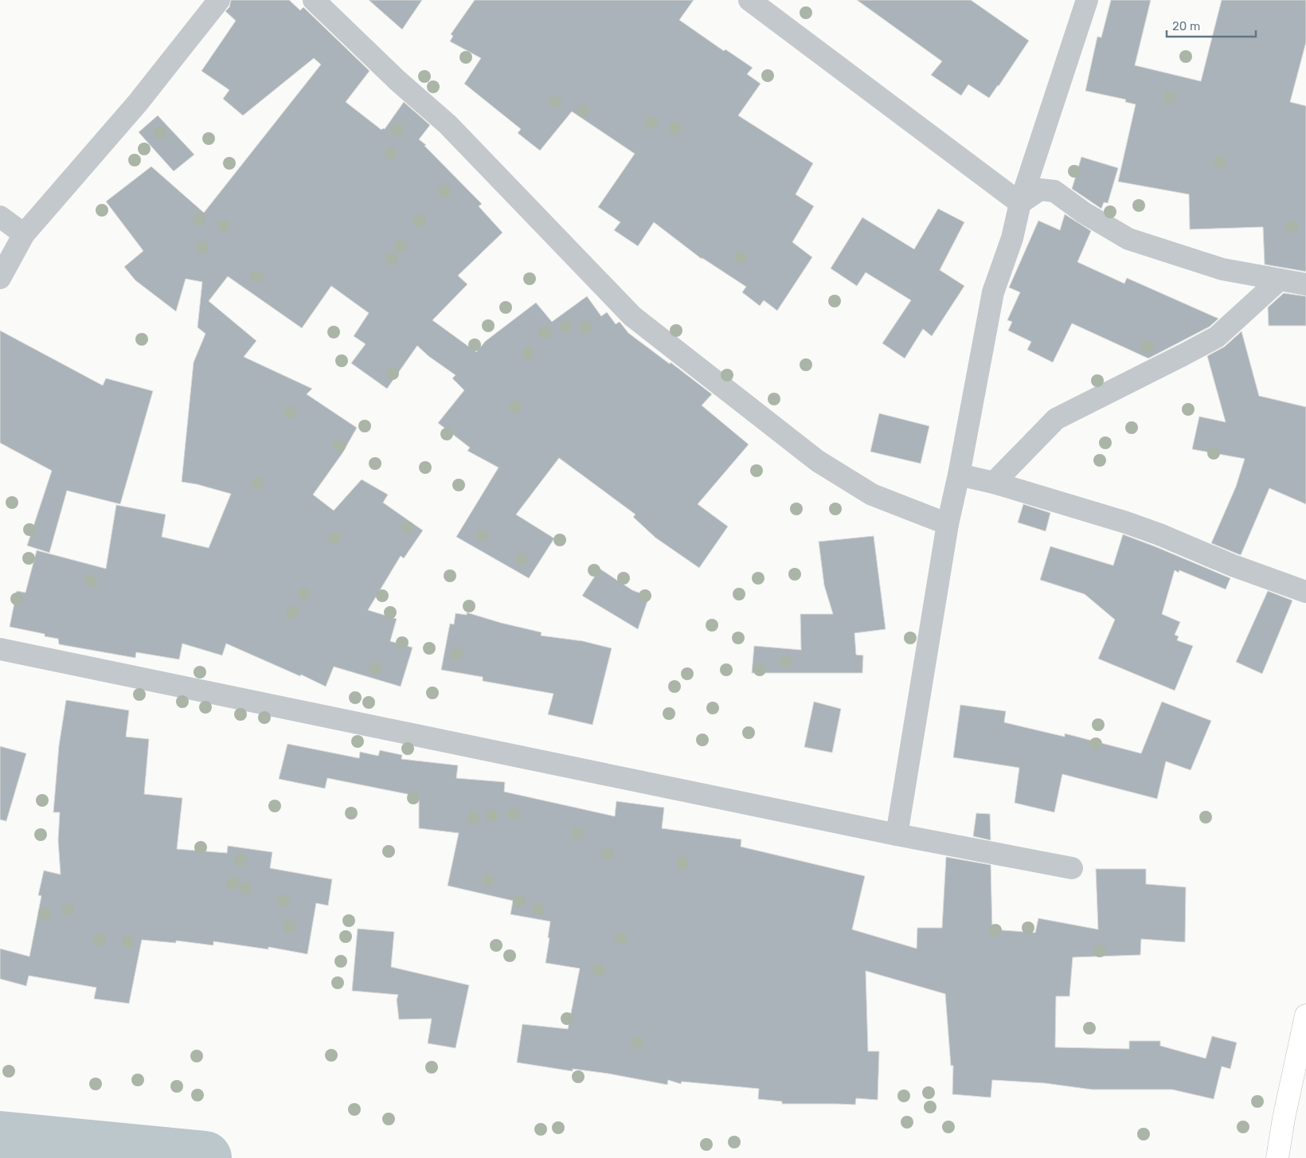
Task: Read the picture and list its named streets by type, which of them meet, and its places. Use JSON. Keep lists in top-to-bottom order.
{
  "scale_bar": "20 m"
}
